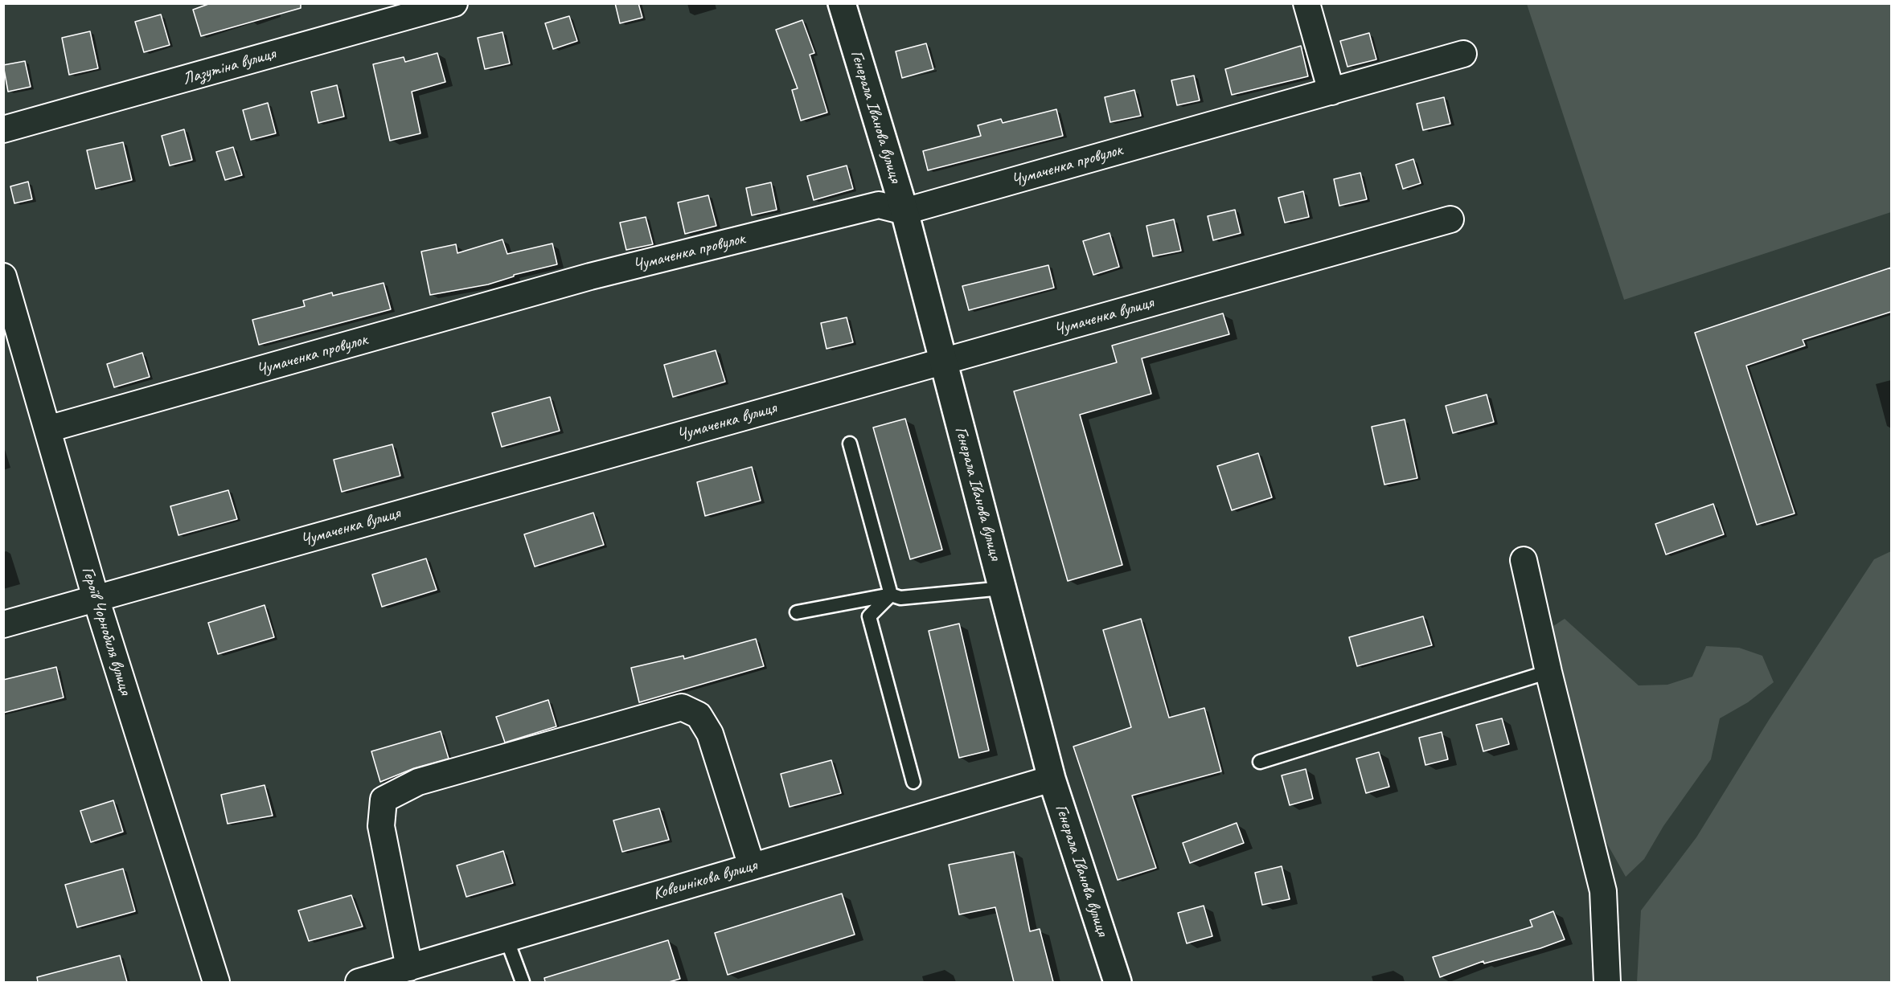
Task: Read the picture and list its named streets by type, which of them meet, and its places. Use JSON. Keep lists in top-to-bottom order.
{
  "streets": {
    "street": [
      "Лазутіна вулиця",
      "Генерала Іванова вулиця",
      "Чумаченка провулок",
      "Чумаченка вулиця",
      "Героїв Чорнобиля вулиця",
      "Ковешнікова вулиця"
    ]
  },
  "crossings": [
    ["Генерала Іванова вулиця", "Чумаченка провулок"],
    ["Генерала Іванова вулиця", "Чумаченка вулиця"],
    ["Генерала Іванова вулиця", "Ковешнікова вулиця"],
    ["Чумаченка провулок", "Героїв Чорнобиля вулиця"],
    ["Чумаченка вулиця", "Героїв Чорнобиля вулиця"]
  ]
}
